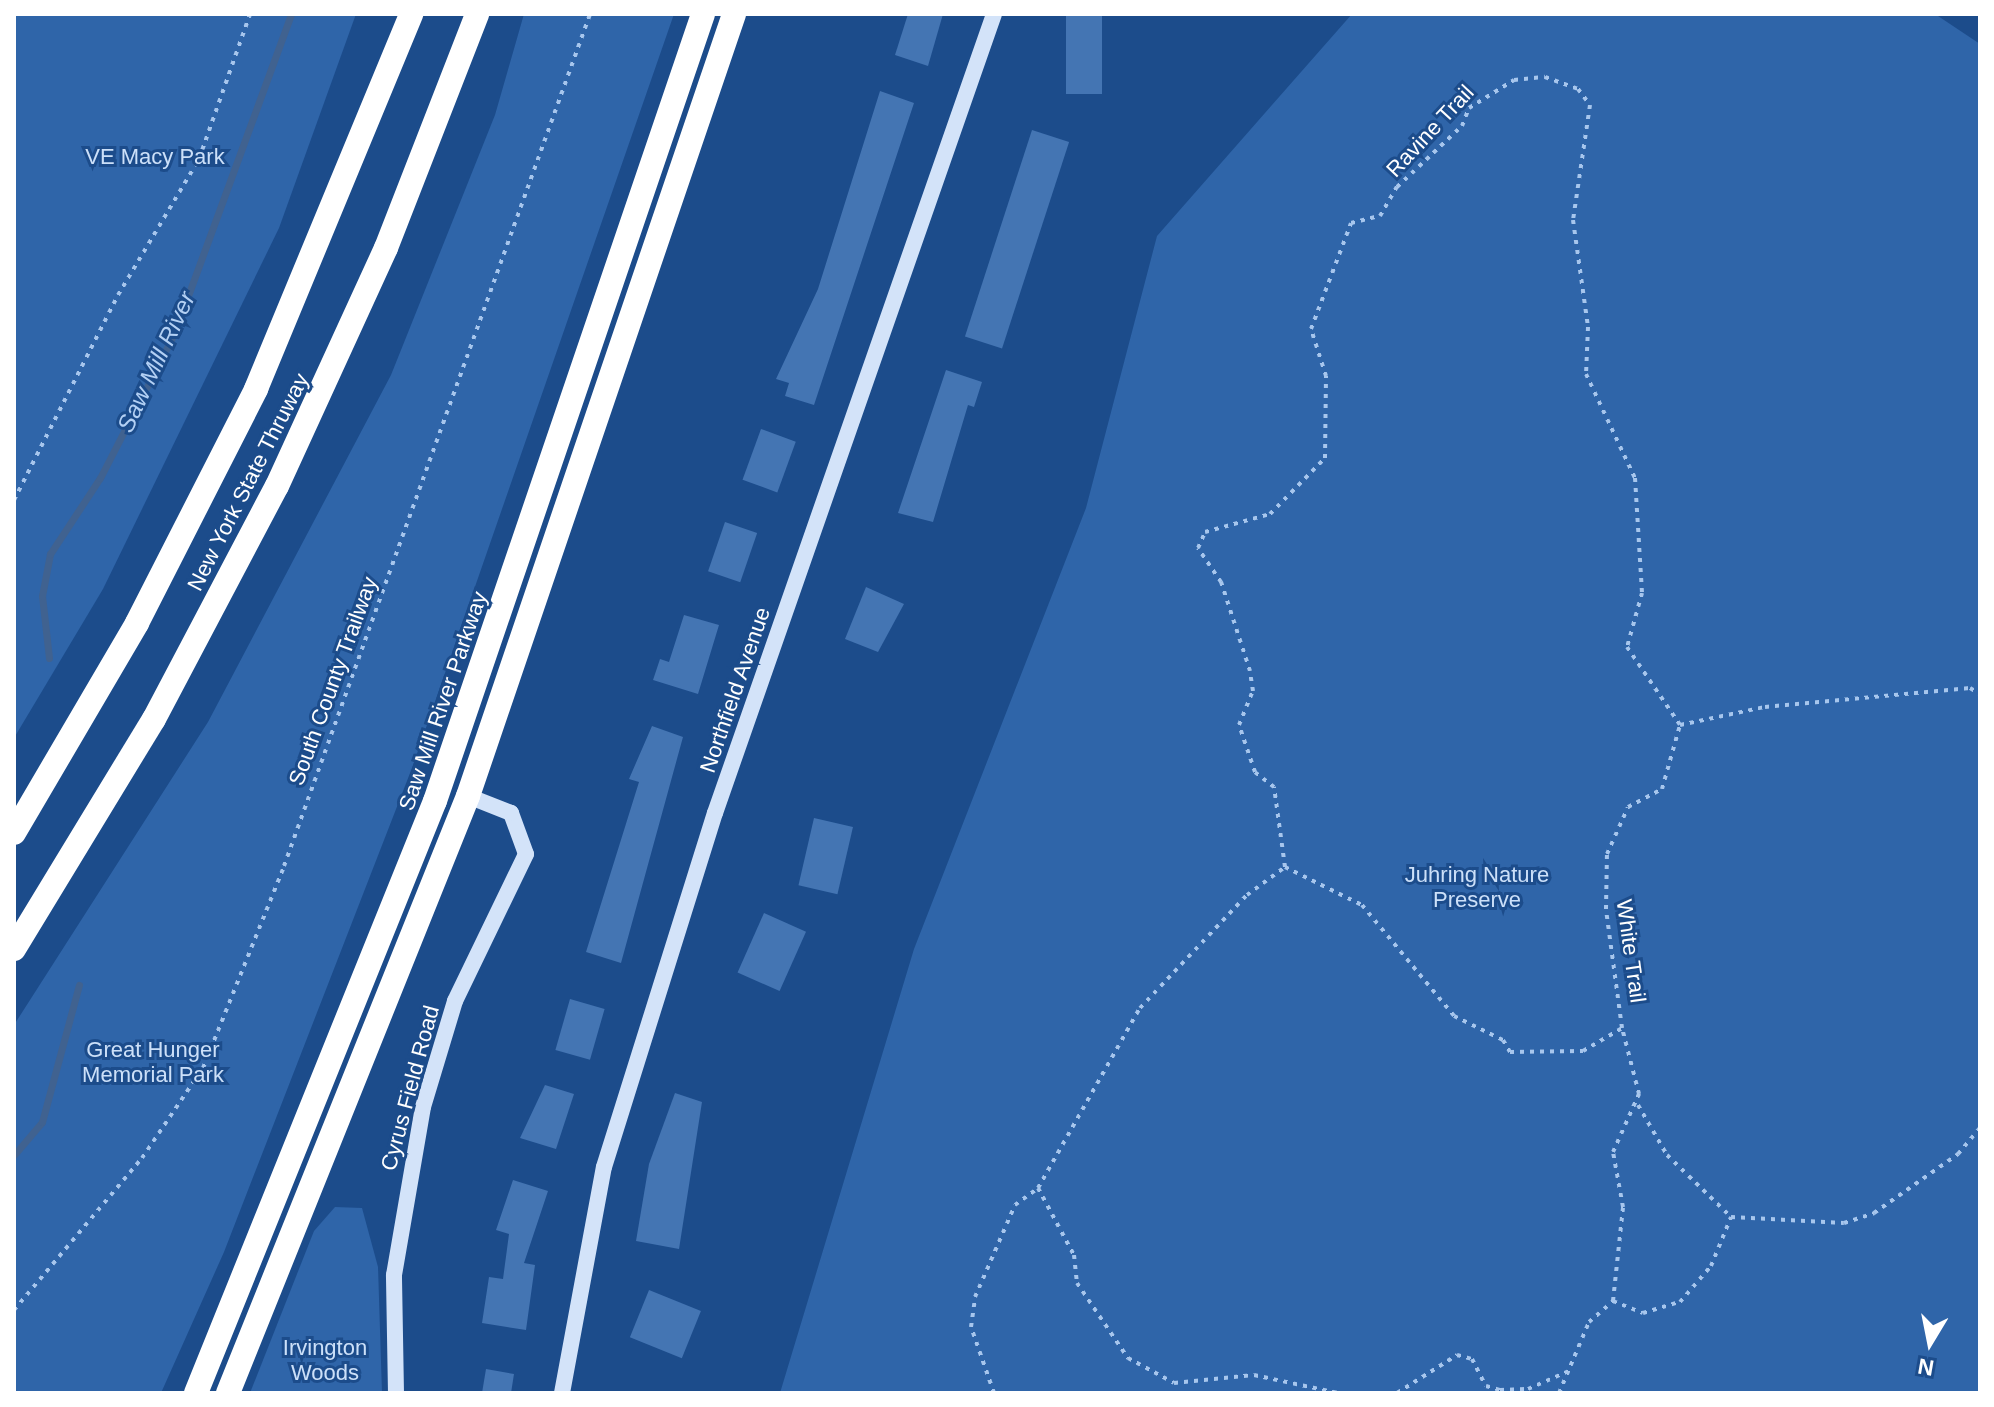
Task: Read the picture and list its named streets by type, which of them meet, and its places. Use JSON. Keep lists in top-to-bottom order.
{
  "streets": {
    "highway": ["New York State Thruway", "Saw Mill River Parkway"],
    "street": ["Northfield Avenue", "Cyrus Field Road"],
    "path": ["Ravine Trail", "South County Trailway", "White Trail"]
  },
  "crossings": [
    ["Ravine Trail", "White Trail"]
  ],
  "water": ["Saw Mill River"],
  "parks": [
    "VE Macy Park",
    "Juhring Nature Preserve",
    "Great Hunger Memorial Park",
    "Irvington Woods"
  ],
  "north": "bottom"
}
